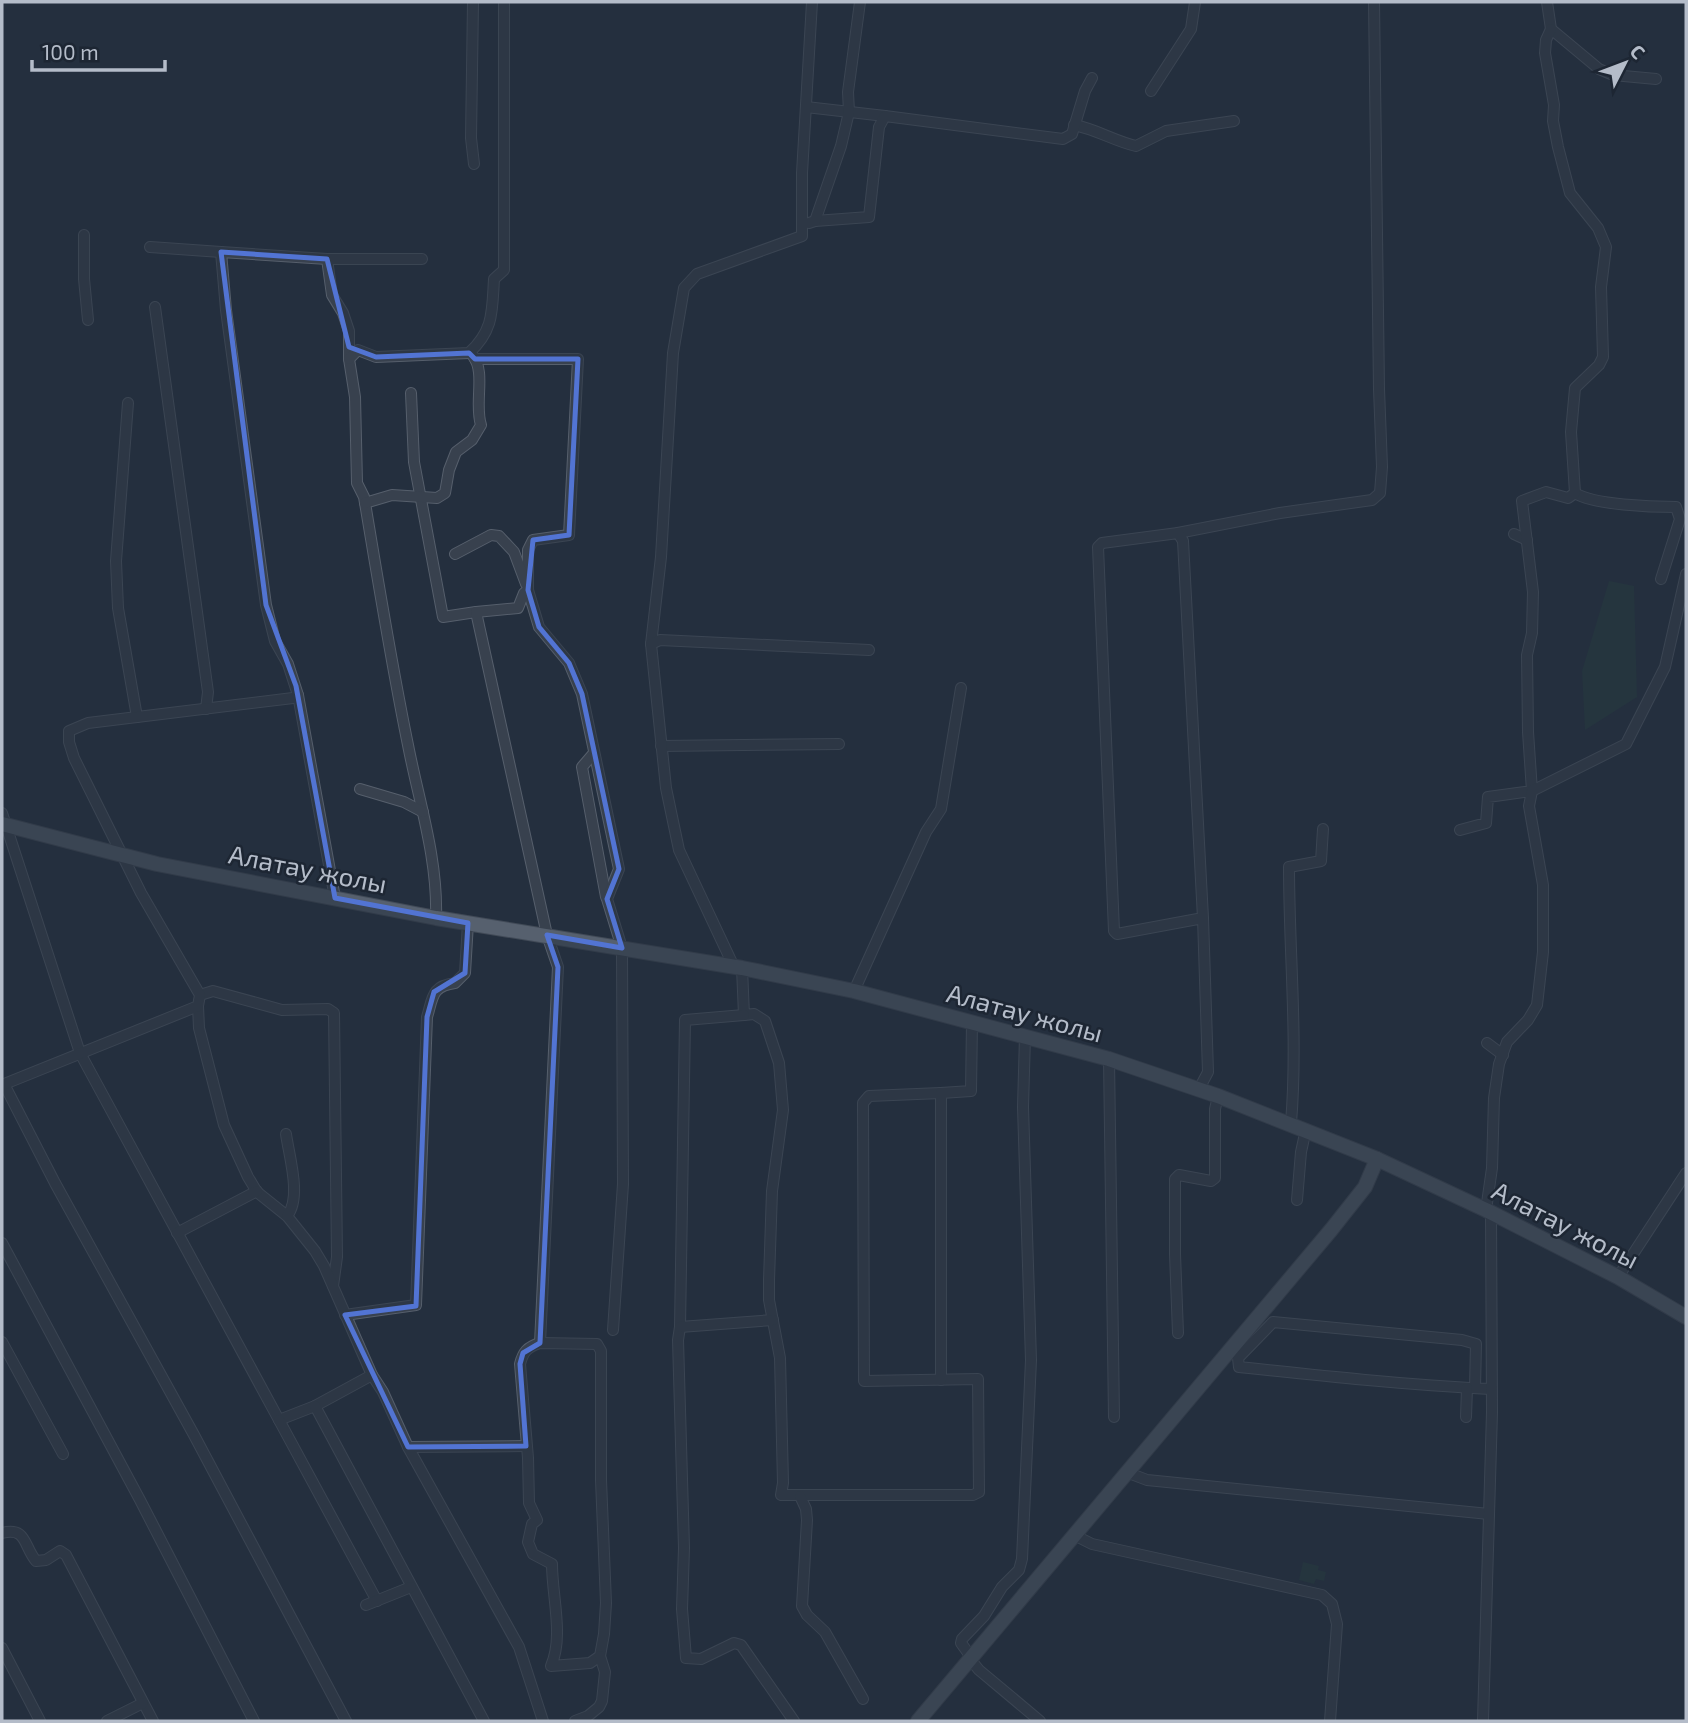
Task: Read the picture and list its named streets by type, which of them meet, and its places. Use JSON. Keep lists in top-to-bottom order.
{
  "streets": {
    "main road": ["Алатау жолы"]
  },
  "scale_bar": "100 m",
  "north": "top right"
}
